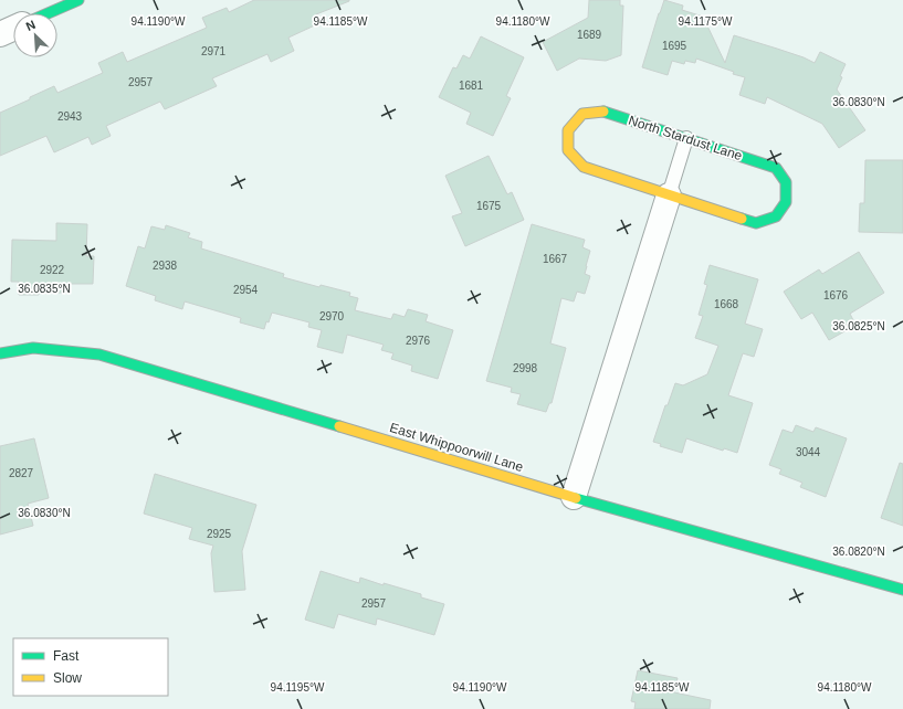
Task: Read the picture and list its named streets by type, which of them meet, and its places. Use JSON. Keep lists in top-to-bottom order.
{
  "streets": {
    "street": ["North Stardust Lane", "East Whippoorwill Lane"]
  },
  "house_numbers": [
    "1689",
    "1695",
    "2971",
    "2957",
    "1681",
    "2943",
    "1675",
    "1667",
    "2938",
    "2922",
    "2954",
    "1676",
    "1668",
    "2970",
    "2976",
    "2998",
    "3044",
    "2827",
    "2925",
    "2957"
  ],
  "legend": ["Fast", "Slow"],
  "north": "top left",
  "coordinates": [
    "94.1190°W",
    "94.1185°W",
    "94.1180°W",
    "94.1175°W",
    "36.0830°N",
    "36.0835°N",
    "36.0825°N",
    "36.0820°N",
    "94.1195°W"
  ]
}
